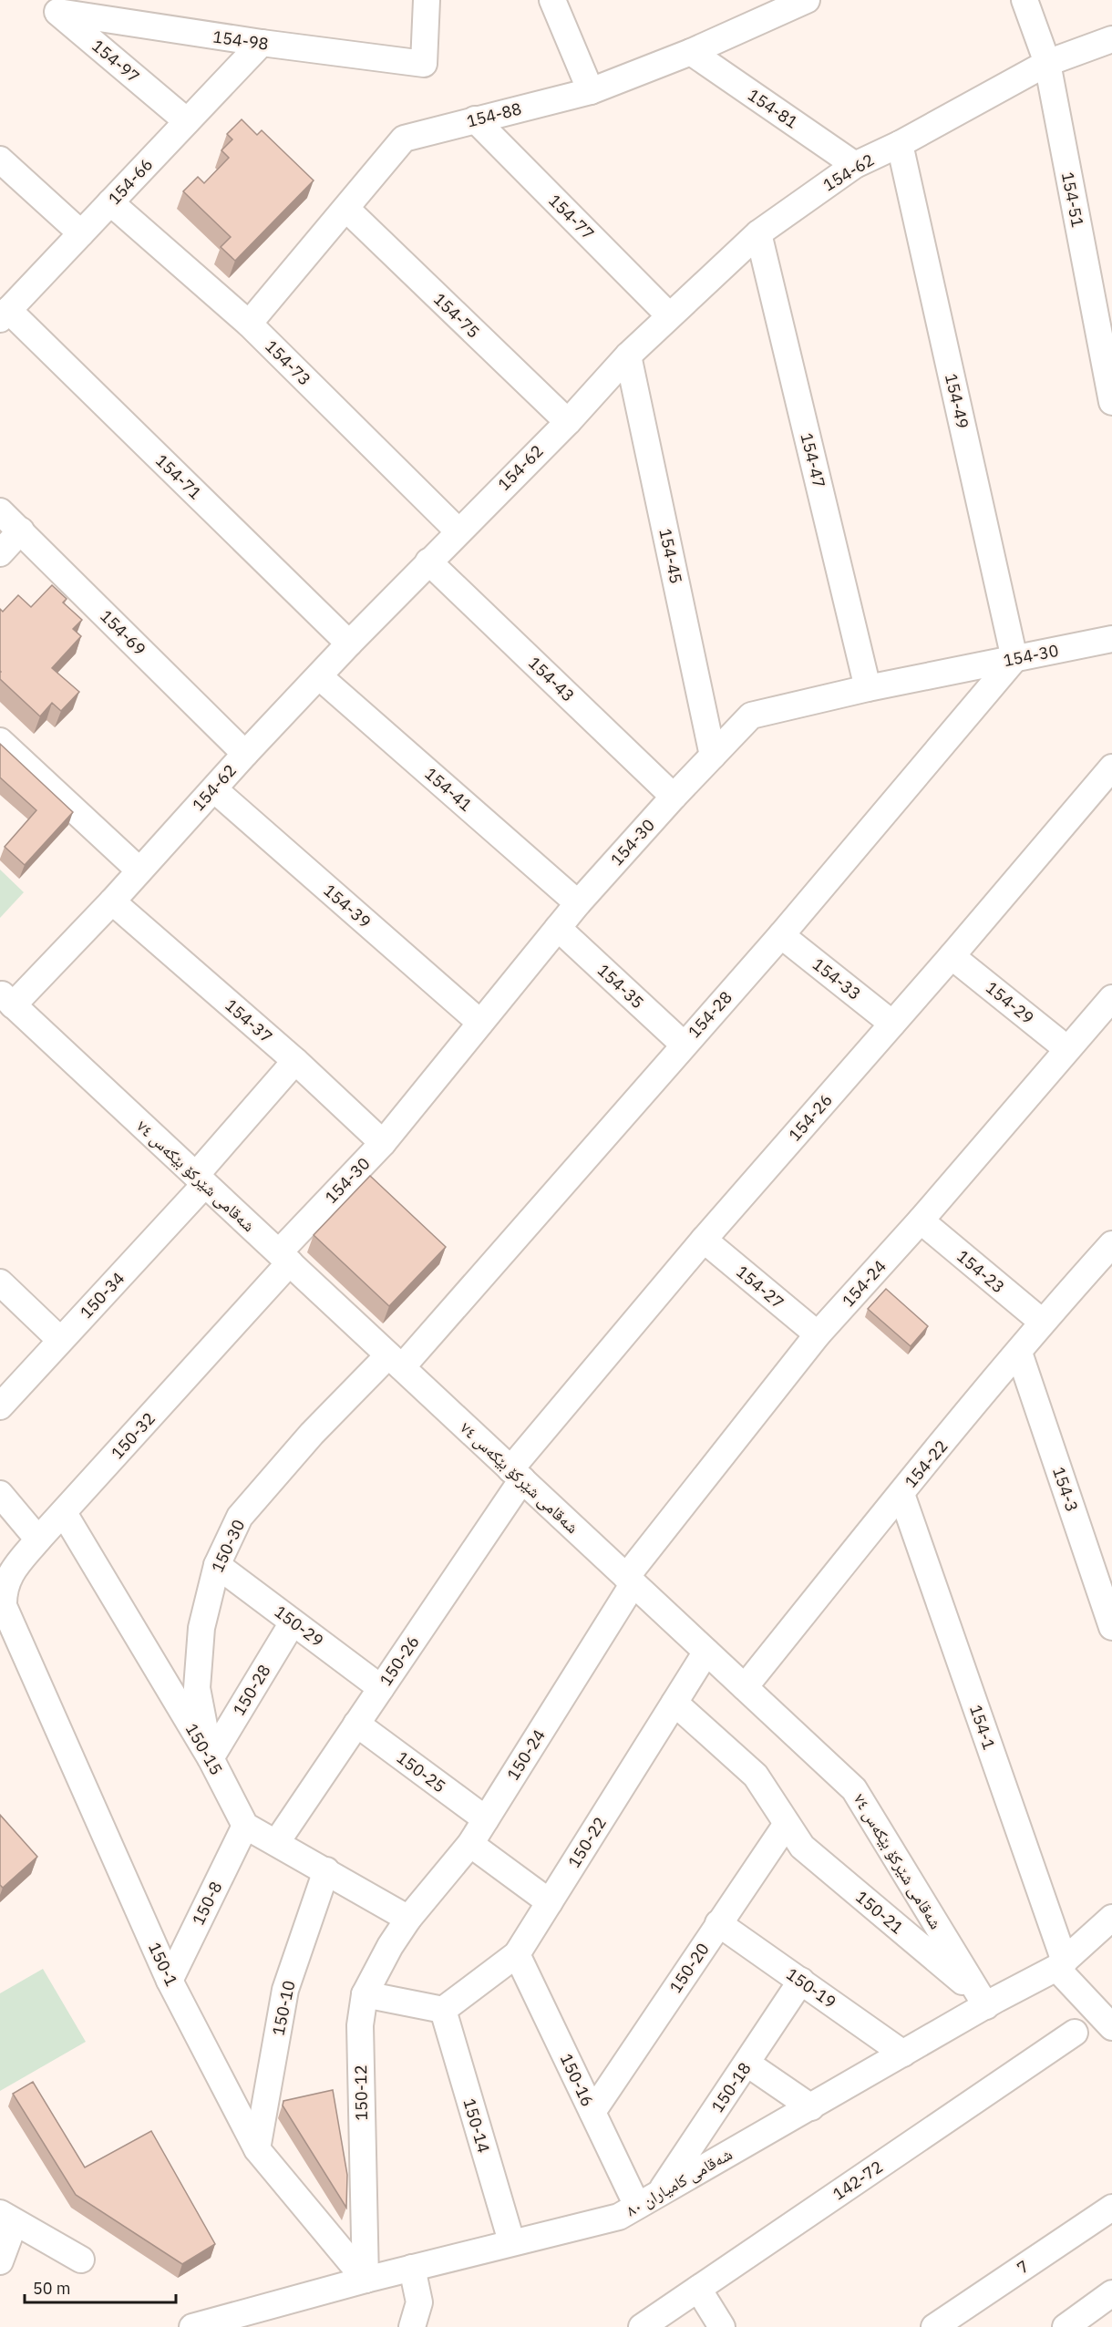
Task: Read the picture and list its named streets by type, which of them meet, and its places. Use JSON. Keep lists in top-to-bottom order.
{
  "streets": {
    "street": [
      "154-98",
      "154-97",
      "154-81",
      "154-88",
      "154-62",
      "154-66",
      "154-51",
      "154-77",
      "154-75",
      "154-73",
      "154-49",
      "154-47",
      "154-71",
      "154-45",
      "154-69",
      "154-30",
      "154-43",
      "154-41",
      "154-39",
      "154-33",
      "154-35",
      "154-29",
      "154-28",
      "154-37",
      "154-26",
      "شەقامی شێرکۆ بێکەس ٧٤",
      "154-23",
      "154-24",
      "154-27",
      "150-34",
      "150-32",
      "154-22",
      "154-3",
      "150-30",
      "150-29",
      "150-26",
      "150-28",
      "154-1",
      "150-15",
      "150-24",
      "150-25",
      "150-22",
      "150-8",
      "150-21",
      "150-1",
      "150-20",
      "150-19",
      "150-10",
      "150-16",
      "150-18",
      "150-12",
      "150-14",
      "142-72",
      "شەقامی کامیاران ٨٠",
      "7"
    ]
  },
  "crossings": [
    ["154-98", "154-97"],
    ["154-98", "154-66"],
    ["154-97", "154-66"],
    ["154-81", "154-88"],
    ["154-81", "154-62"],
    ["154-88", "154-77"],
    ["154-88", "154-75"],
    ["154-88", "154-73"],
    ["154-62", "154-51"],
    ["154-62", "154-77"],
    ["154-62", "154-75"],
    ["154-62", "154-73"],
    ["154-62", "154-49"],
    ["154-62", "154-47"],
    ["154-62", "154-71"],
    ["154-62", "154-45"],
    ["154-62", "154-69"],
    ["154-62", "154-43"],
    ["154-62", "154-41"],
    ["154-62", "154-39"],
    ["154-62", "154-37"],
    ["154-62", "شەقامی شێرکۆ بێکەس ٧٤"],
    ["154-66", "154-73"],
    ["154-66", "154-71"],
    ["154-49", "154-30"],
    ["154-49", "154-28"],
    ["154-47", "154-30"],
    ["154-45", "154-30"],
    ["154-30", "154-43"],
    ["154-30", "154-41"],
    ["154-30", "154-39"],
    ["154-30", "154-35"],
    ["154-30", "154-28"],
    ["154-30", "154-37"],
    ["154-30", "شەقامی شێرکۆ بێکەس ٧٤"],
    ["154-30", "150-32"],
    ["154-33", "154-28"],
    ["154-33", "154-26"],
    ["154-35", "154-28"],
    ["154-29", "154-26"],
    ["154-29", "154-24"],
    ["154-28", "شەقامی شێرکۆ بێکەس ٧٤"],
    ["154-28", "150-30"],
    ["154-37", "150-34"],
    ["154-26", "شەقامی شێرکۆ بێکەس ٧٤"],
    ["154-26", "154-27"],
    ["154-26", "150-26"],
    ["شەقامی شێرکۆ بێکەس ٧٤", "154-24"],
    ["شەقامی شێرکۆ بێکەس ٧٤", "150-34"],
    ["شەقامی شێرکۆ بێکەس ٧٤", "150-32"],
    ["شەقامی شێرکۆ بێکەس ٧٤", "154-22"],
    ["شەقامی شێرکۆ بێکەس ٧٤", "150-30"],
    ["شەقامی شێرکۆ بێکەس ٧٤", "150-26"],
    ["شەقامی شێرکۆ بێکەس ٧٤", "150-24"],
    ["شەقامی شێرکۆ بێکەس ٧٤", "150-22"],
    ["شەقامی شێرکۆ بێکەس ٧٤", "150-21"],
    ["شەقامی شێرکۆ بێکەس ٧٤", "شەقامی کامیاران ٨٠"],
    ["154-23", "154-24"],
    ["154-23", "154-22"],
    ["154-24", "154-27"],
    ["154-24", "150-24"],
    ["150-32", "150-15"],
    ["150-32", "150-1"],
    ["154-22", "154-3"],
    ["154-22", "154-1"],
    ["150-30", "150-29"],
    ["150-30", "150-28"],
    ["150-30", "150-15"],
    ["150-29", "150-26"],
    ["150-29", "150-28"],
    ["150-26", "150-25"],
    ["150-28", "150-15"],
    ["154-1", "شەقامی کامیاران ٨٠"],
    ["150-15", "150-8"],
    ["150-24", "150-25"],
    ["150-24", "150-12"],
    ["150-22", "150-21"],
    ["150-22", "150-16"],
    ["150-22", "150-14"],
    ["150-8", "150-1"],
    ["150-21", "150-20"],
    ["150-21", "شەقامی کامیاران ٨٠"],
    ["150-1", "150-10"],
    ["150-1", "150-12"],
    ["150-1", "شەقامی کامیاران ٨٠"],
    ["150-20", "150-19"],
    ["150-20", "150-16"],
    ["150-19", "150-18"],
    ["150-19", "شەقامی کامیاران ٨٠"],
    ["150-16", "شەقامی کامیاران ٨٠"],
    ["150-18", "شەقامی کامیاران ٨٠"],
    ["150-12", "شەقامی کامیاران ٨٠"],
    ["150-14", "شەقامی کامیاران ٨٠"]
  ],
  "scale_bar": "50 m"
}
